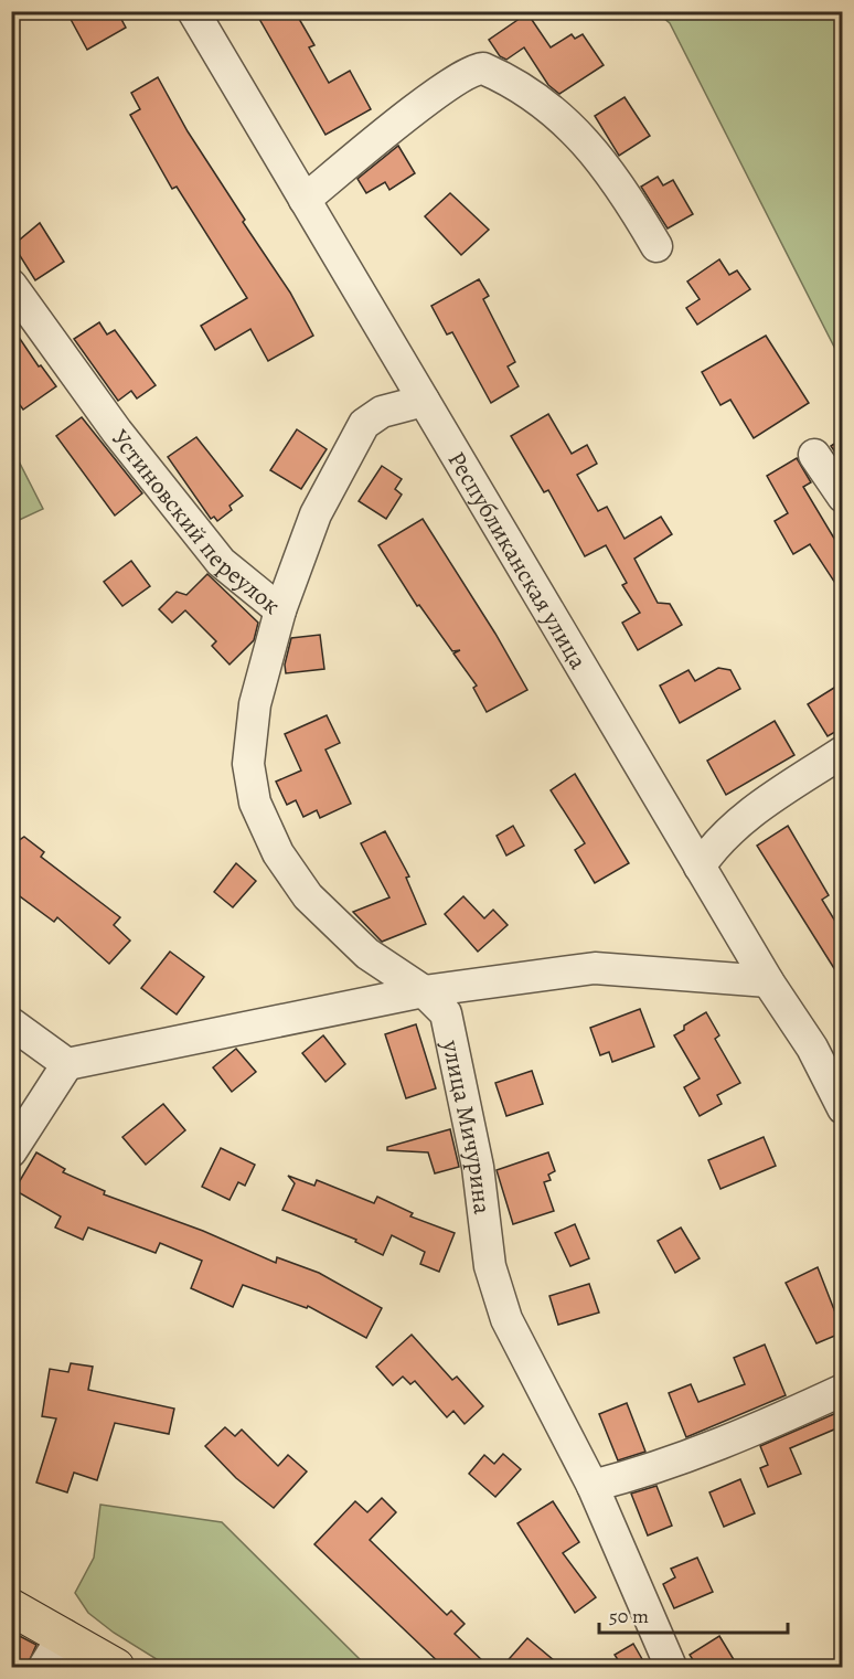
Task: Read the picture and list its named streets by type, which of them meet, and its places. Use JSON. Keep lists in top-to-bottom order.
{
  "streets": {
    "street": ["Устиновский переулок", "Республиканская улица", "улица Мичурина"]
  },
  "crossings": [
    ["Устиновский переулок", "улица Мичурина"]
  ],
  "scale_bar": "50 m"
}
